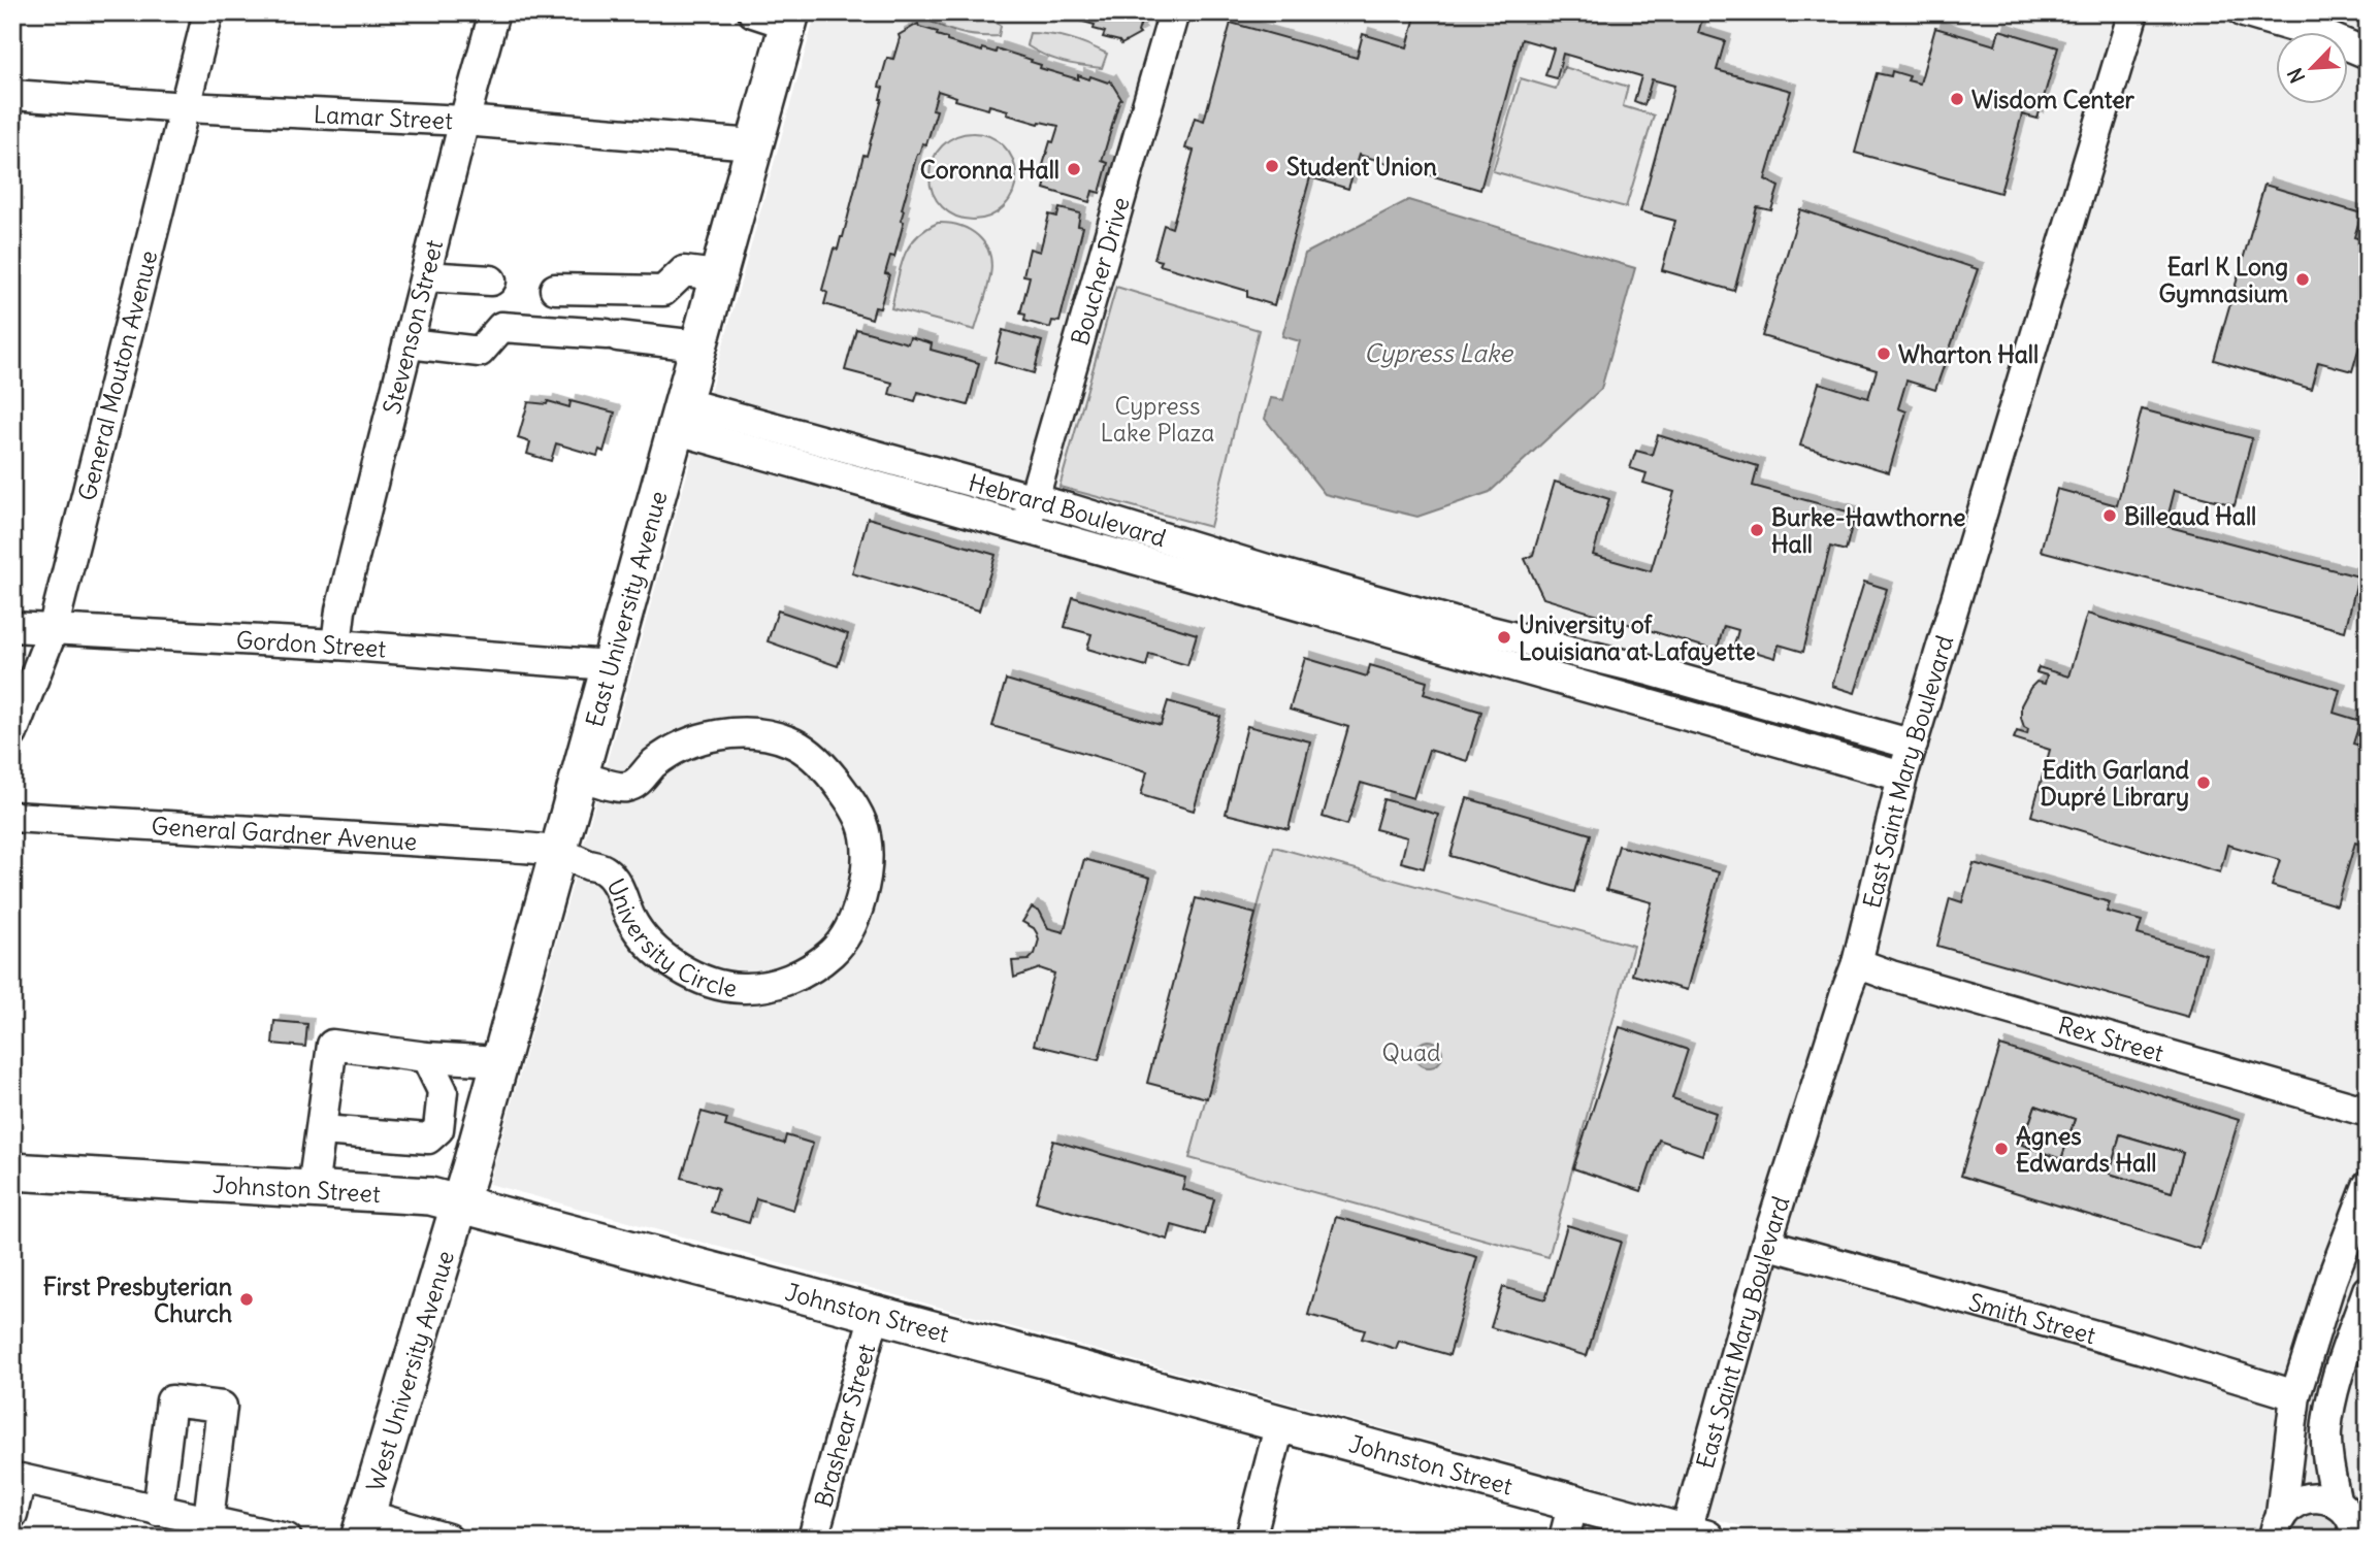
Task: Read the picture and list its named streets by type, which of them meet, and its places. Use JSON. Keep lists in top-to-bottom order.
{
  "streets": {
    "main road": ["East University Avenue", "Johnston Street", "West University Avenue"],
    "street": [
      "Lamar Street",
      "Boucher Drive",
      "Stevenson Street",
      "General Mouton Avenue",
      "Hebrard Boulevard",
      "Gordon Street",
      "East Saint Mary Boulevard",
      "General Gardner Avenue",
      "University Circle",
      "Rex Street",
      "Smith Street",
      "Brashear Street"
    ]
  },
  "crossings": [
    ["Lamar Street", "Stevenson Street"],
    ["Lamar Street", "General Mouton Avenue"],
    ["Lamar Street", "East University Avenue"],
    ["Boucher Drive", "Hebrard Boulevard"],
    ["Stevenson Street", "Gordon Street"],
    ["General Mouton Avenue", "Gordon Street"],
    ["Hebrard Boulevard", "East University Avenue"],
    ["Hebrard Boulevard", "East Saint Mary Boulevard"],
    ["East University Avenue", "Gordon Street"],
    ["East University Avenue", "General Gardner Avenue"],
    ["East University Avenue", "University Circle"],
    ["East University Avenue", "Johnston Street"],
    ["East University Avenue", "West University Avenue"],
    ["East Saint Mary Boulevard", "Rex Street"],
    ["East Saint Mary Boulevard", "Johnston Street"],
    ["East Saint Mary Boulevard", "Smith Street"],
    ["General Gardner Avenue", "University Circle"],
    ["Johnston Street", "West University Avenue"],
    ["Johnston Street", "Brashear Street"]
  ],
  "water": ["Cypress Lake"],
  "parks": ["Cypress Lake Plaza", "Quad"],
  "places": [
    "Wisdom Center",
    "Student Union",
    "Coronna Hall",
    "Earl K Long Gymnasium",
    "Wharton Hall",
    "Billeaud Hall",
    "Burke-Hawthorne Hall",
    "University of Louisiana at Lafayette",
    "Edith Garland Dupré Library",
    "Agnes Edwards Hall",
    "First Presbyterian Church"
  ],
  "north": "bottom left"
}
